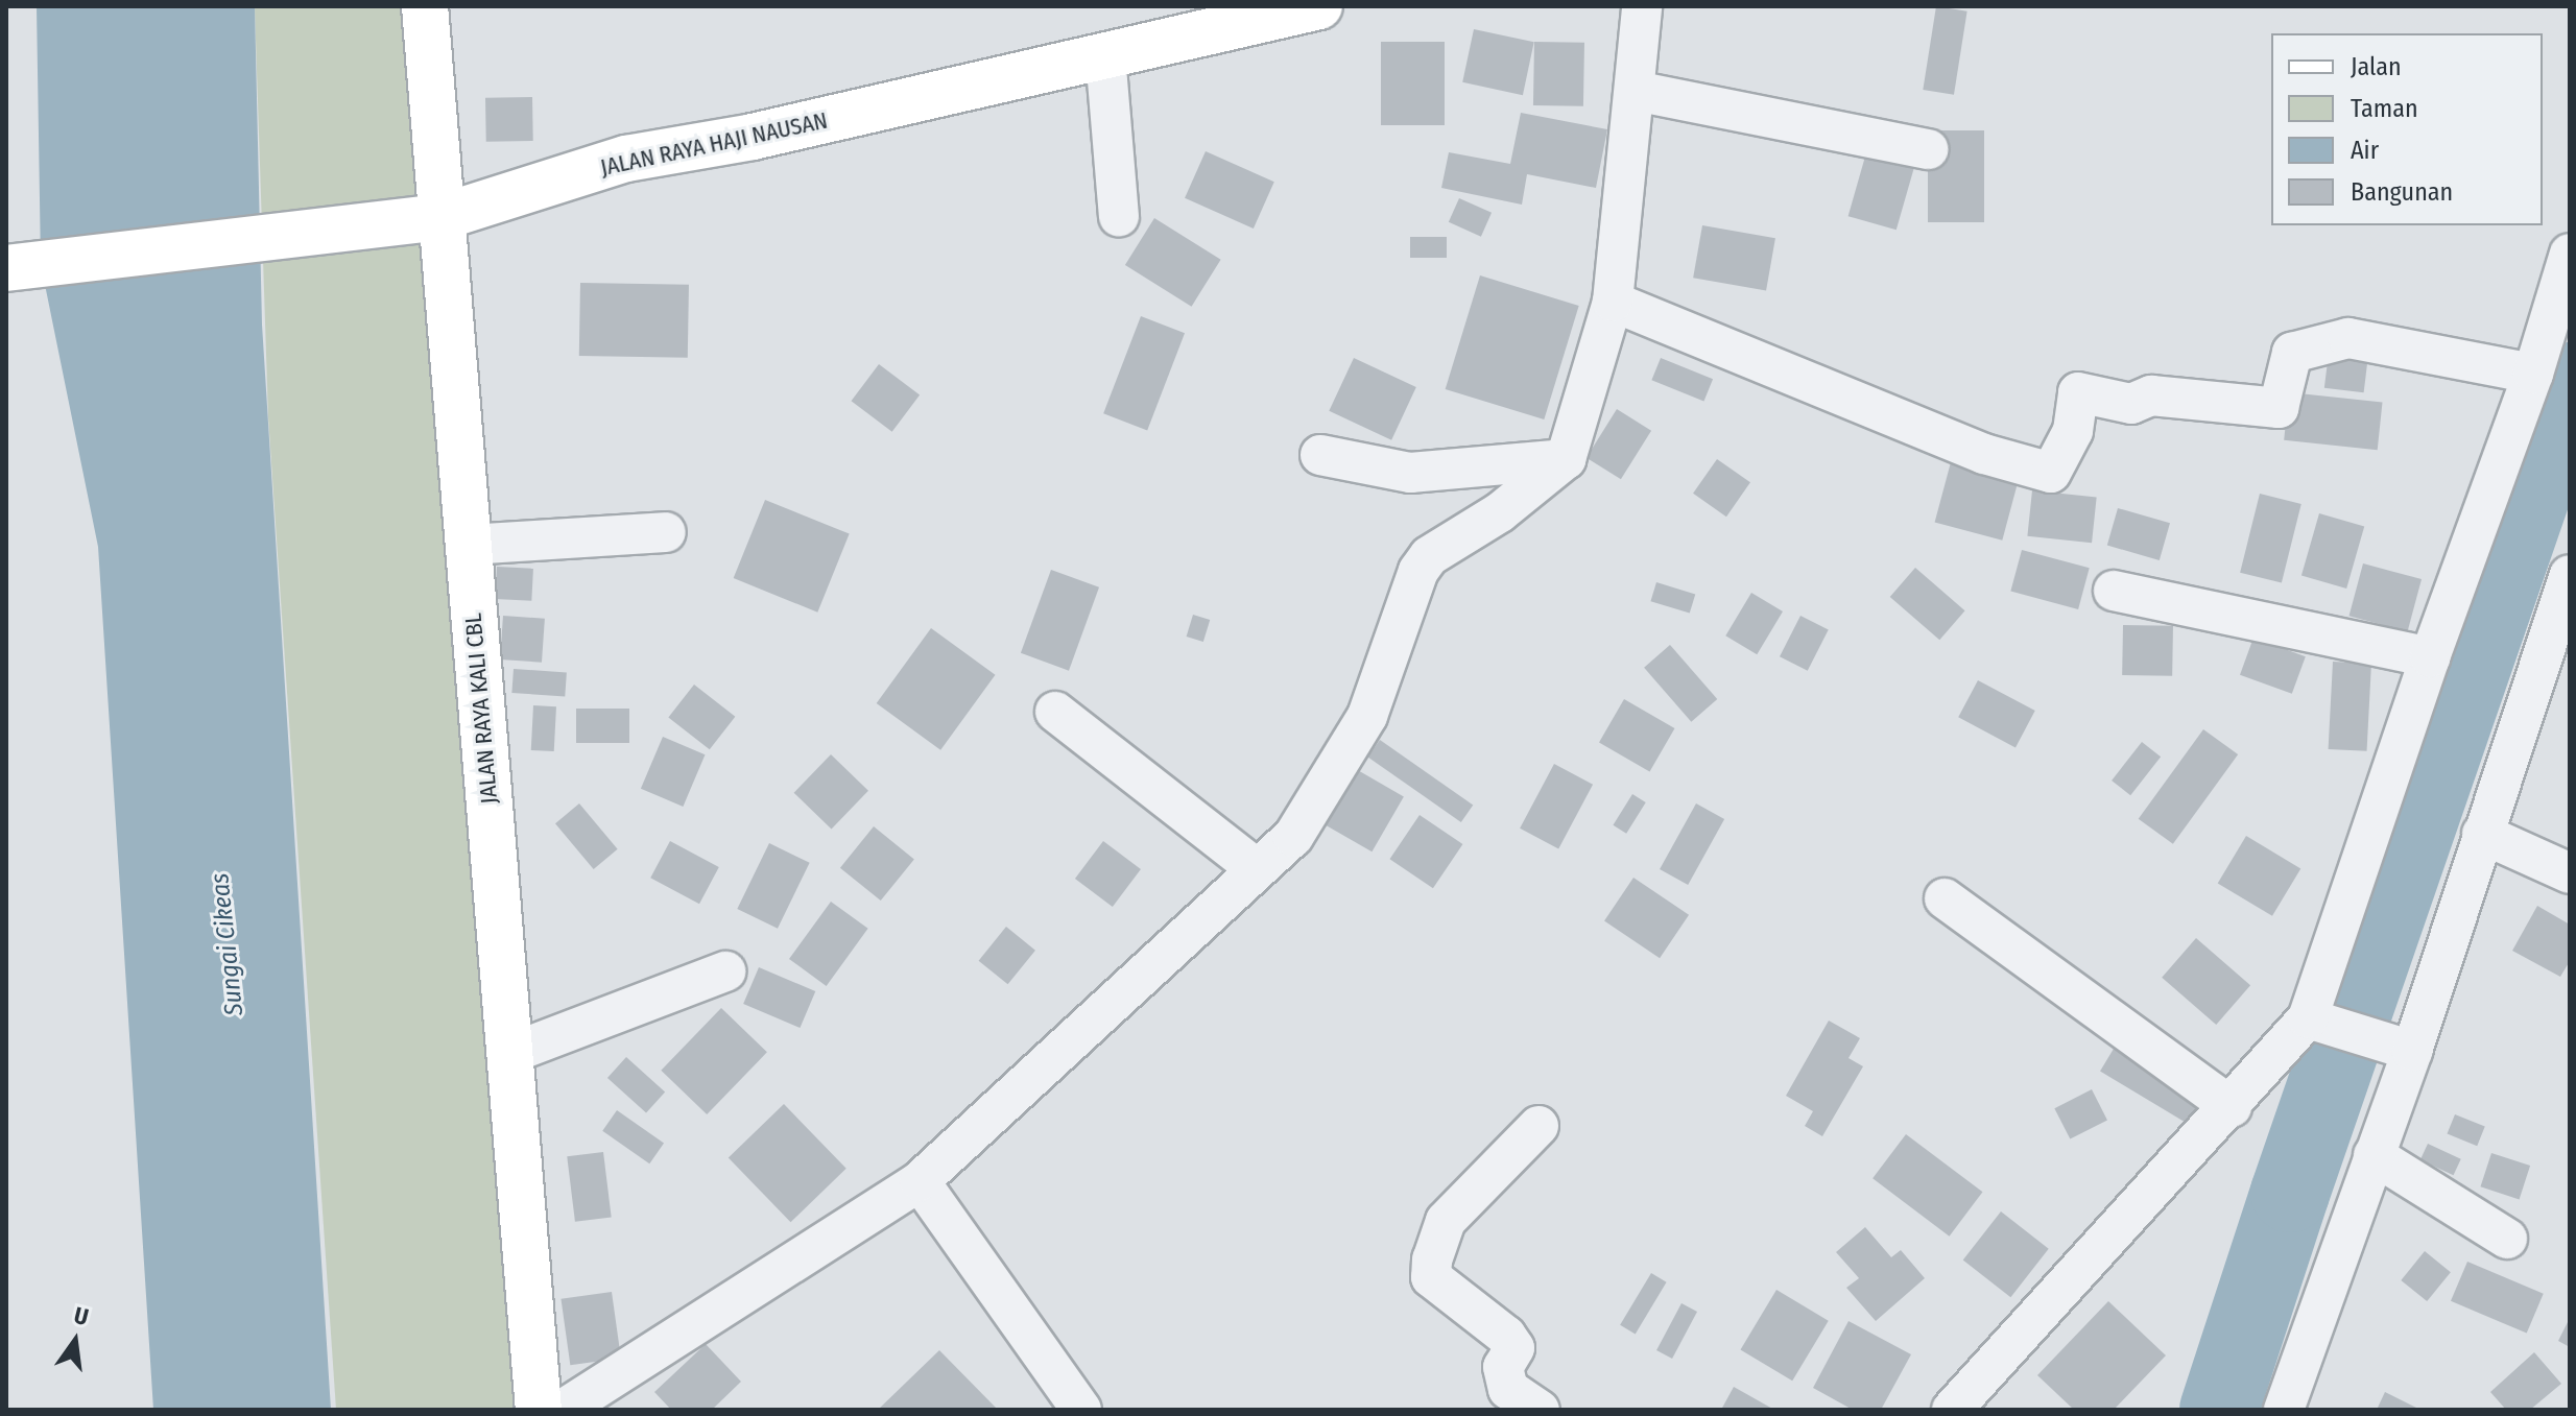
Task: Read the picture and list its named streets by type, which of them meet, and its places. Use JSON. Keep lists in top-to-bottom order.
{
  "streets": {
    "main road": ["JALAN RAYA HAJI NAUSAN", "JALAN RAYA KALI CBL"]
  },
  "crossings": [
    ["JALAN RAYA HAJI NAUSAN", "JALAN RAYA KALI CBL"]
  ],
  "water": ["Sungai Cikeas"],
  "legend": [
    "Jalan",
    "Taman",
    "Air",
    "Bangunan"
  ],
  "north": "top"
}
